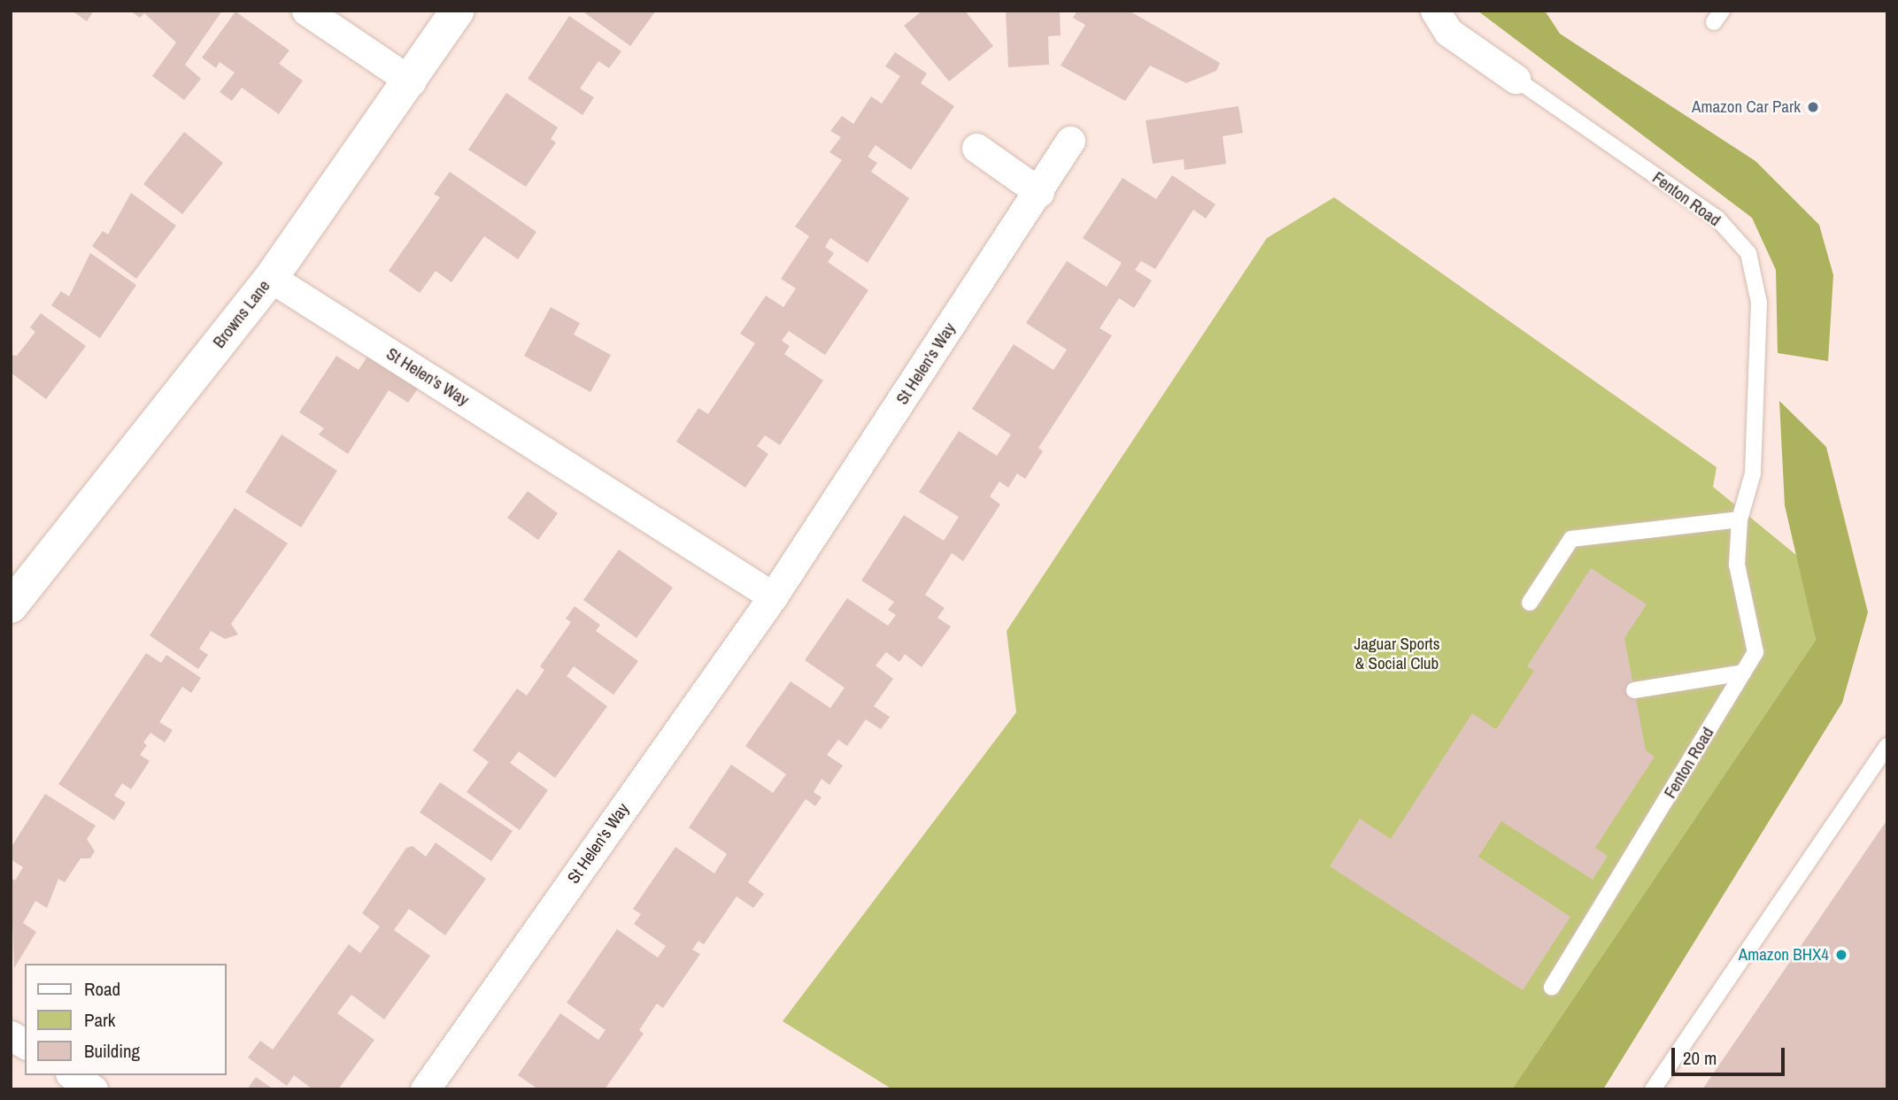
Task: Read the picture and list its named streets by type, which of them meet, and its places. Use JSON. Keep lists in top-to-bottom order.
{
  "streets": {
    "street": ["Fenton Road", "Browns Lane", "St Helen's Way"]
  },
  "crossings": [
    ["Browns Lane", "St Helen's Way"]
  ],
  "parks": ["Jaguar Sports & Social Club"],
  "places": ["Amazon Car Park", "Amazon BHX4"],
  "legend": ["Road", "Park", "Building"],
  "scale_bar": "20 m"
}
